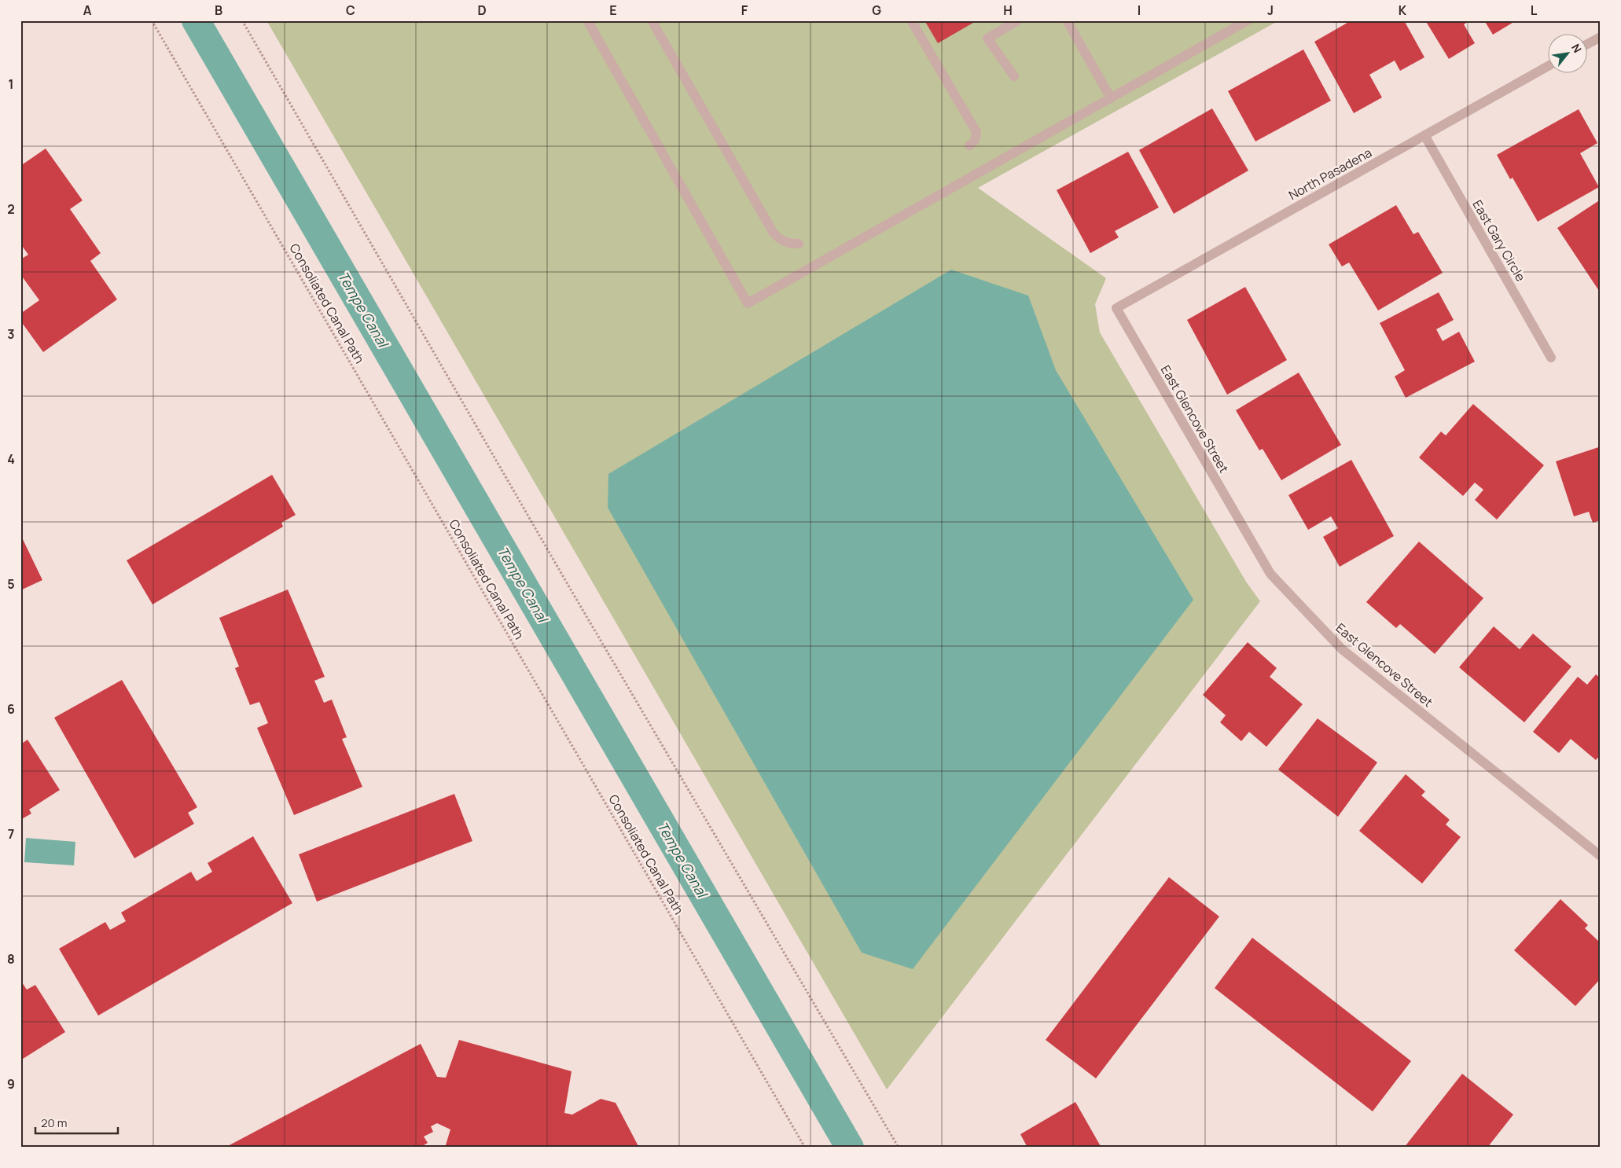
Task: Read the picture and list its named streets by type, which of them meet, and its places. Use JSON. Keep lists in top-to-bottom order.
{
  "streets": {
    "street": ["North Pasadena", "East Gary Circle", "East Glencove Street"],
    "path": ["Consoliated Canal Path"]
  },
  "crossings": [
    ["North Pasadena", "East Gary Circle"],
    ["North Pasadena", "East Glencove Street"]
  ],
  "water": ["Tempe Canal"],
  "scale_bar": "20 m",
  "north": "top right",
  "grid": {
    "columns": [
      "A",
      "B",
      "C",
      "D",
      "E",
      "F",
      "G",
      "H",
      "I",
      "J",
      "K",
      "L"
    ],
    "rows": [
      "1",
      "2",
      "3",
      "4",
      "5",
      "6",
      "7",
      "8",
      "9"
    ]
  }
}
